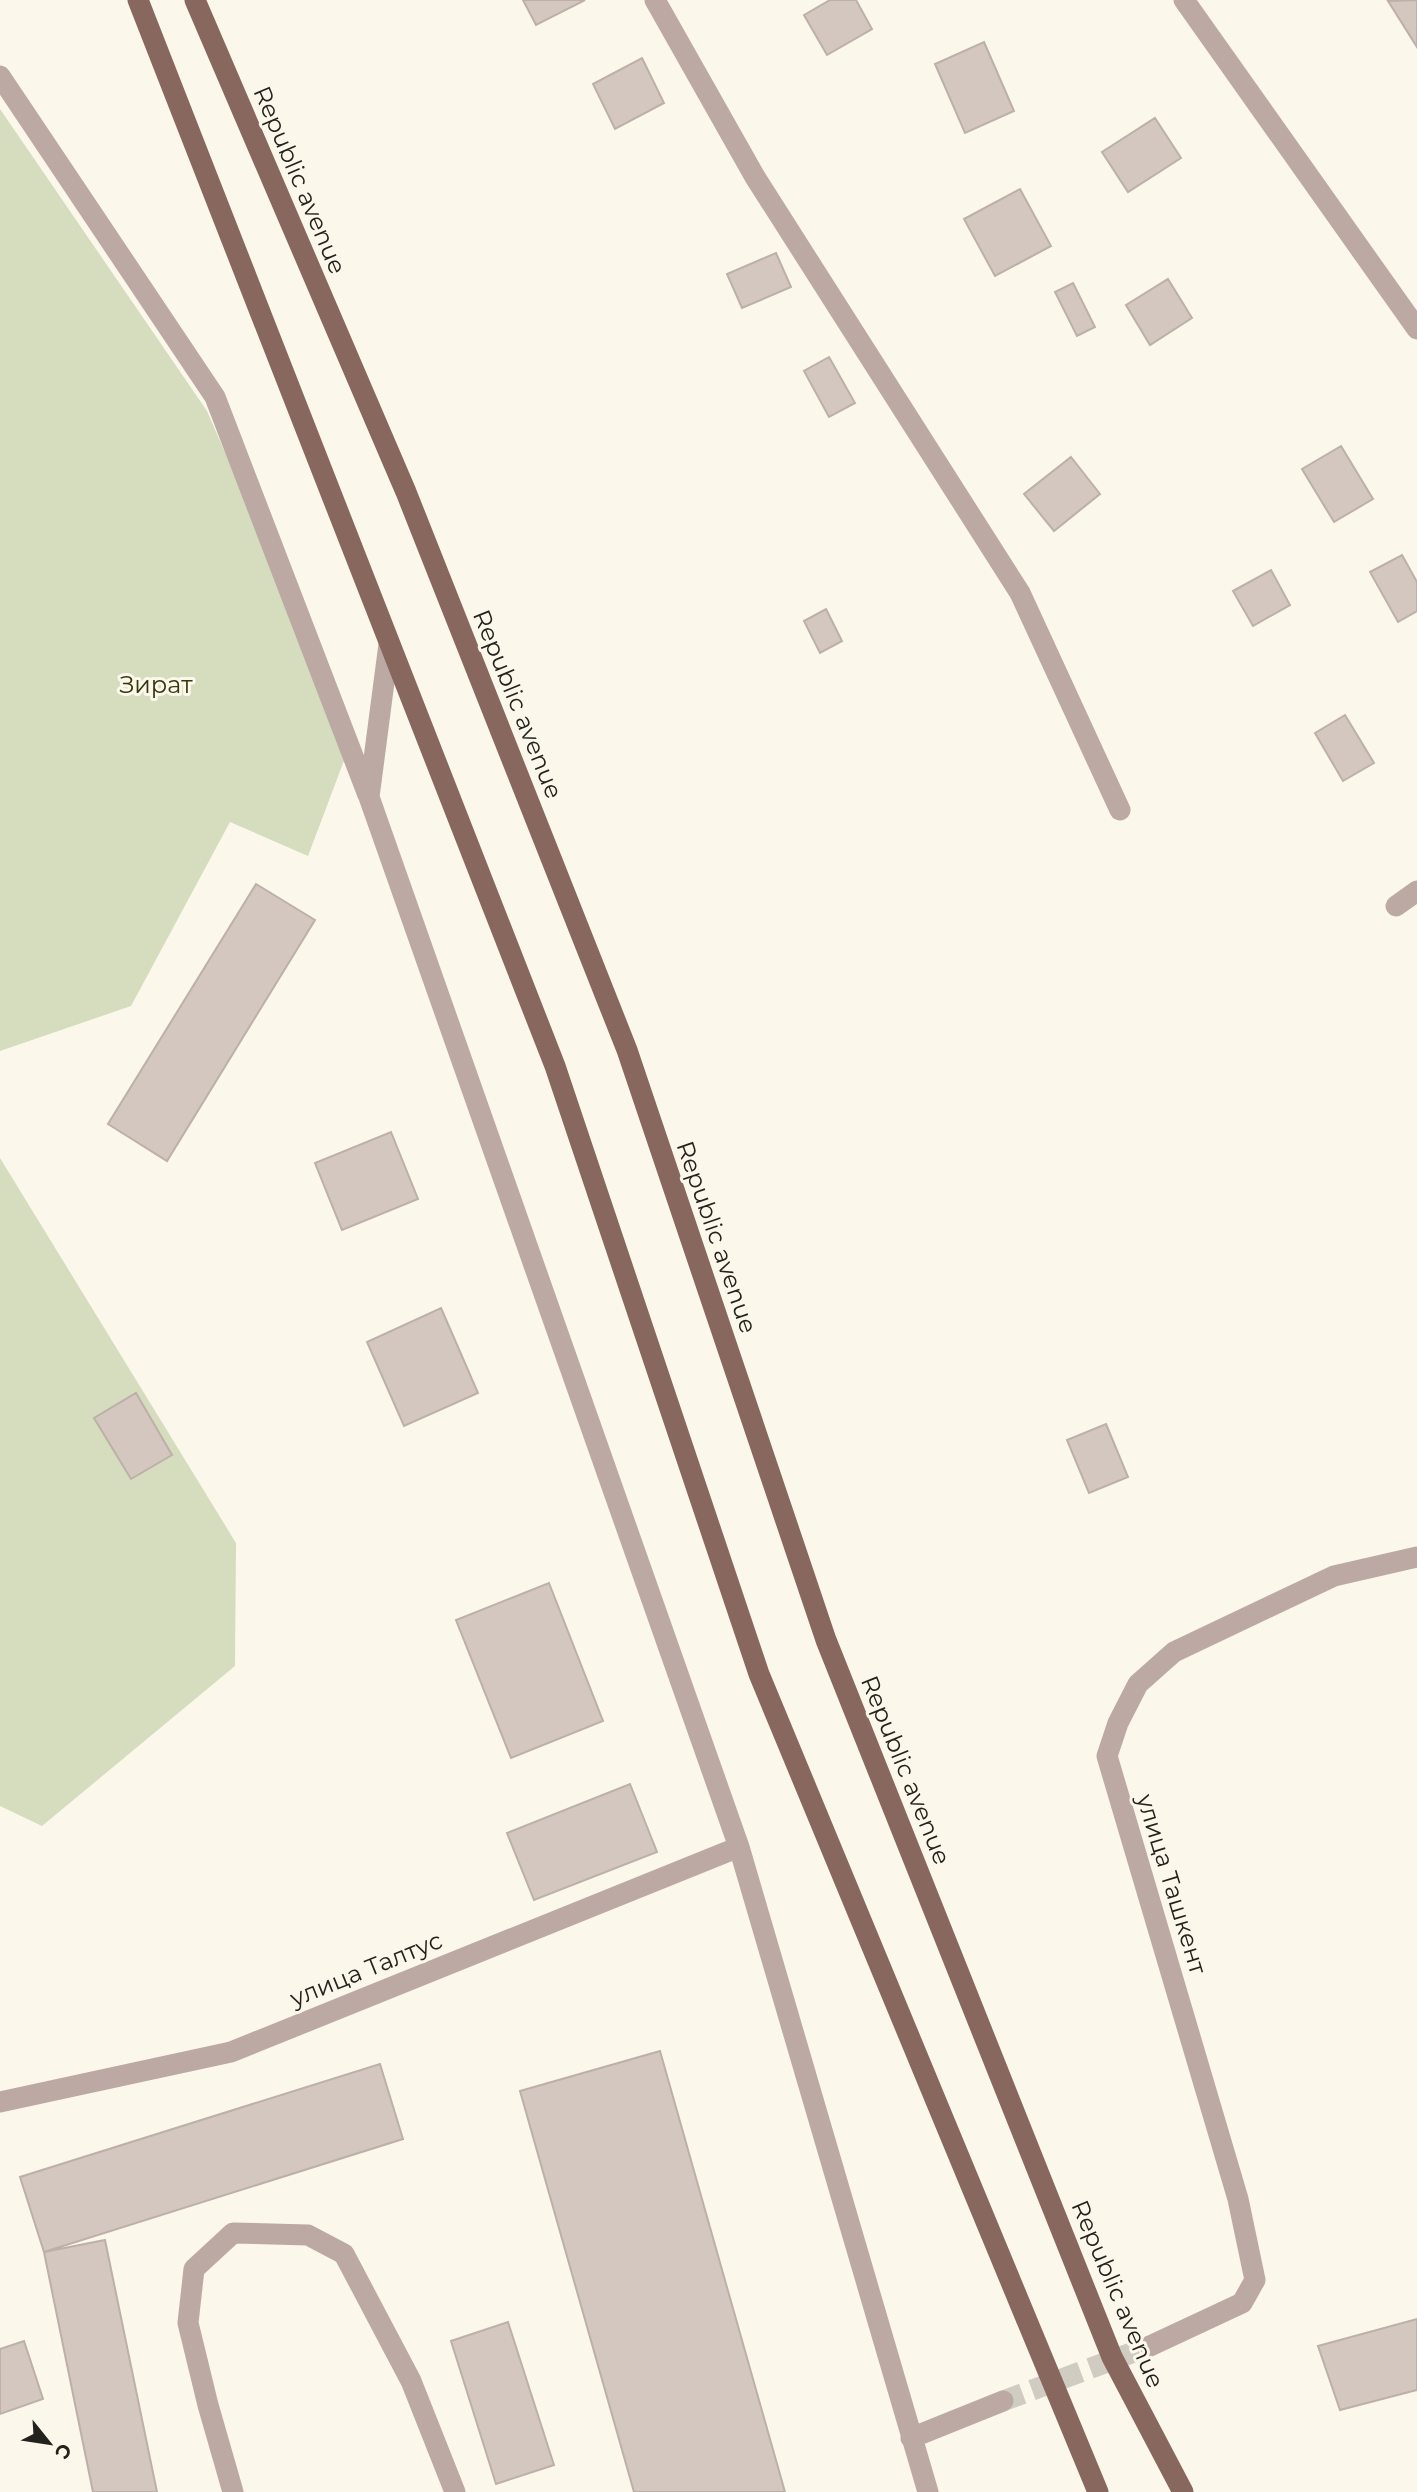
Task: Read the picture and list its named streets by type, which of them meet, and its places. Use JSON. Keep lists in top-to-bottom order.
{
  "streets": {
    "main road": ["Republic avenue"],
    "street": ["улица Ташкент", "улица Талтус"]
  },
  "parks": ["Зират"],
  "north": "bottom right"
}
